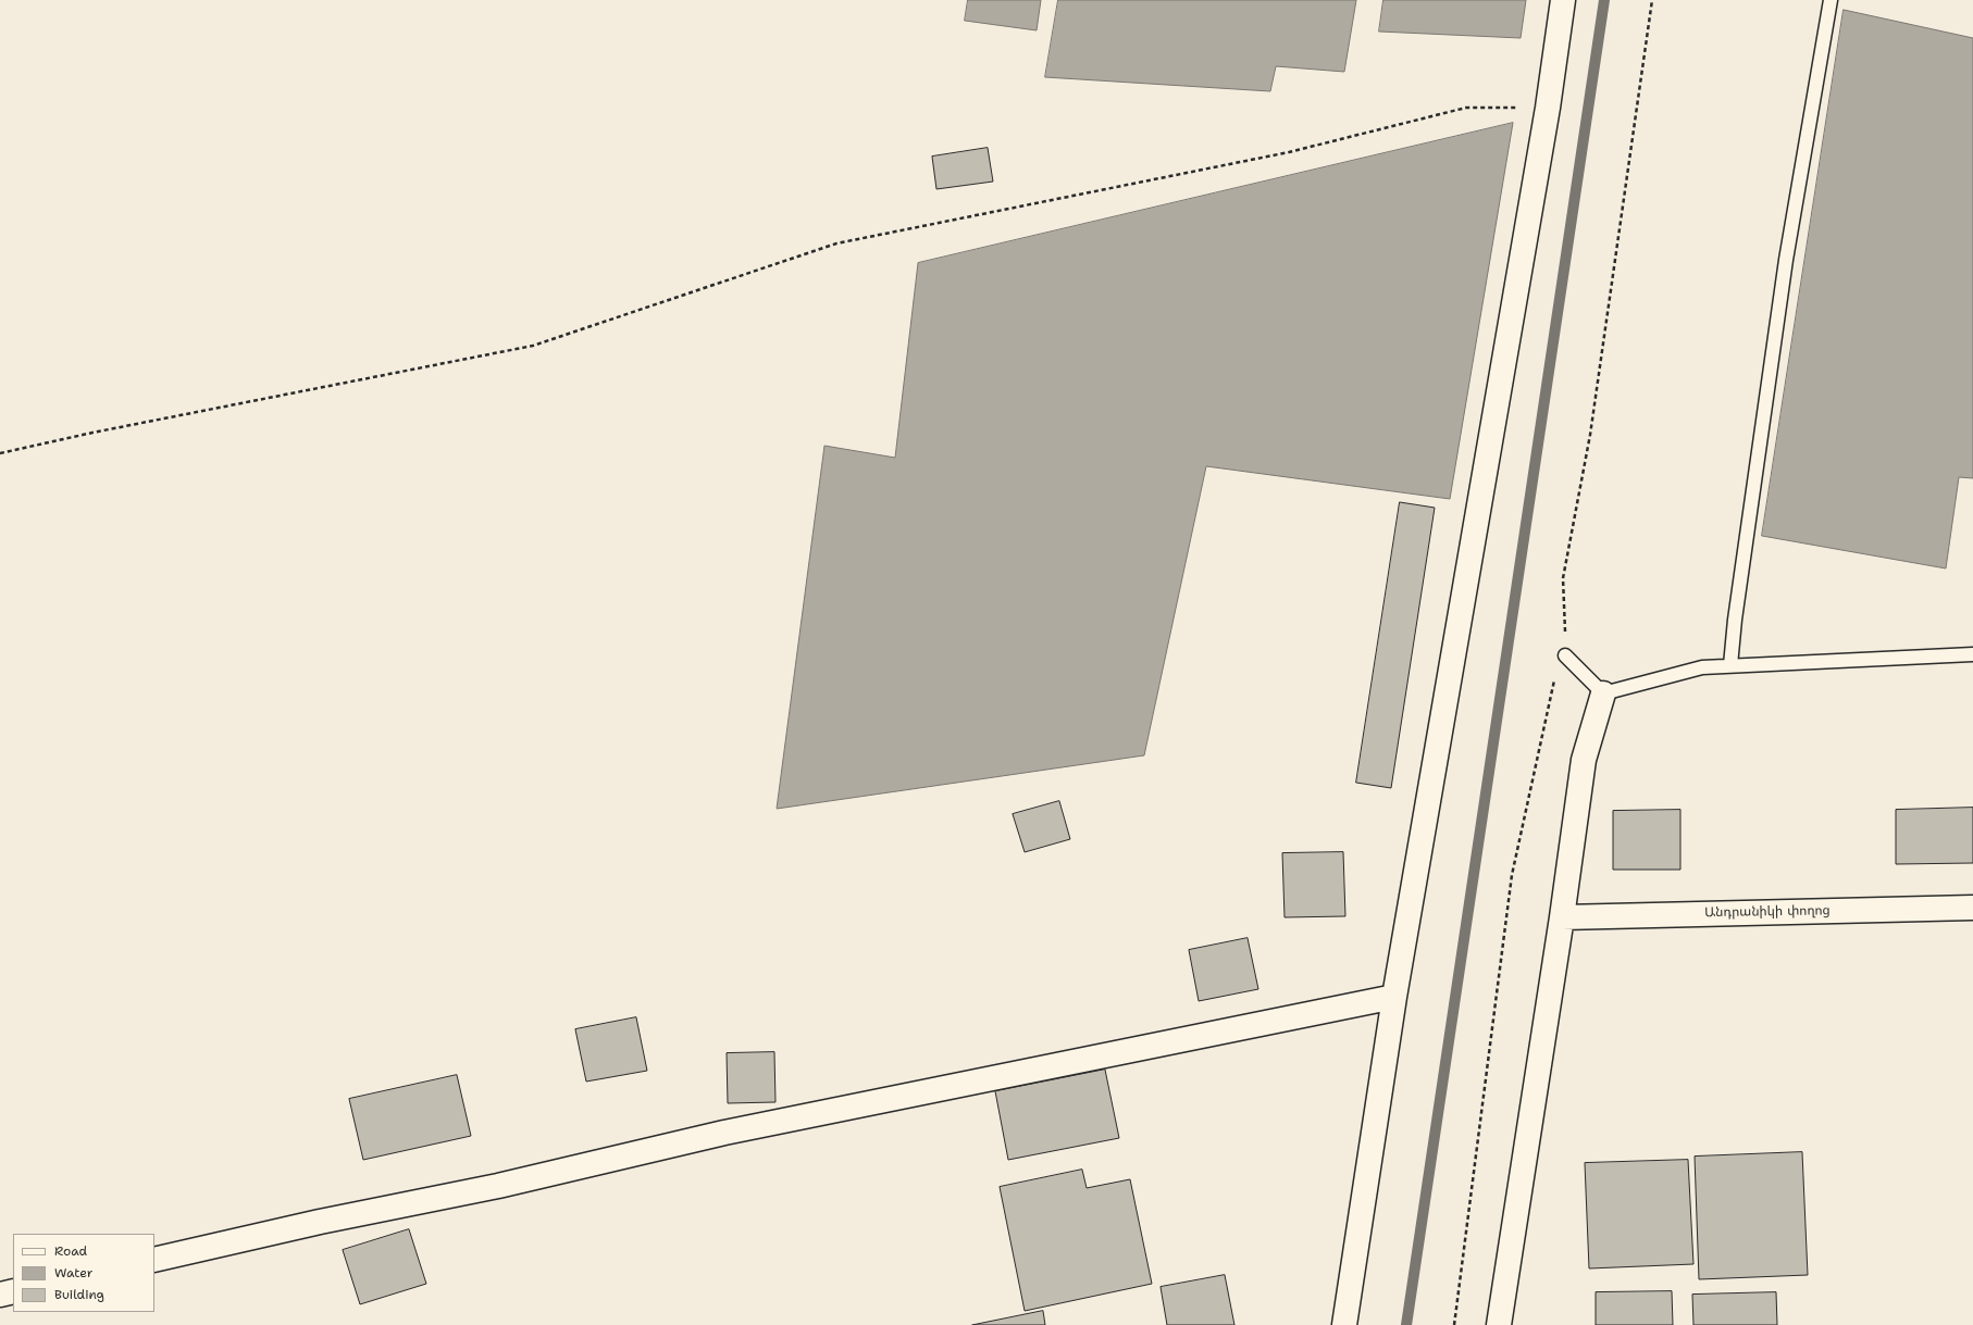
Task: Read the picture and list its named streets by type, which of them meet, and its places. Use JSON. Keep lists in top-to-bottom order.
{
  "streets": {
    "street": ["Անդրանիկի փողոց"]
  },
  "legend": ["Road", "Water", "Building"]
}
